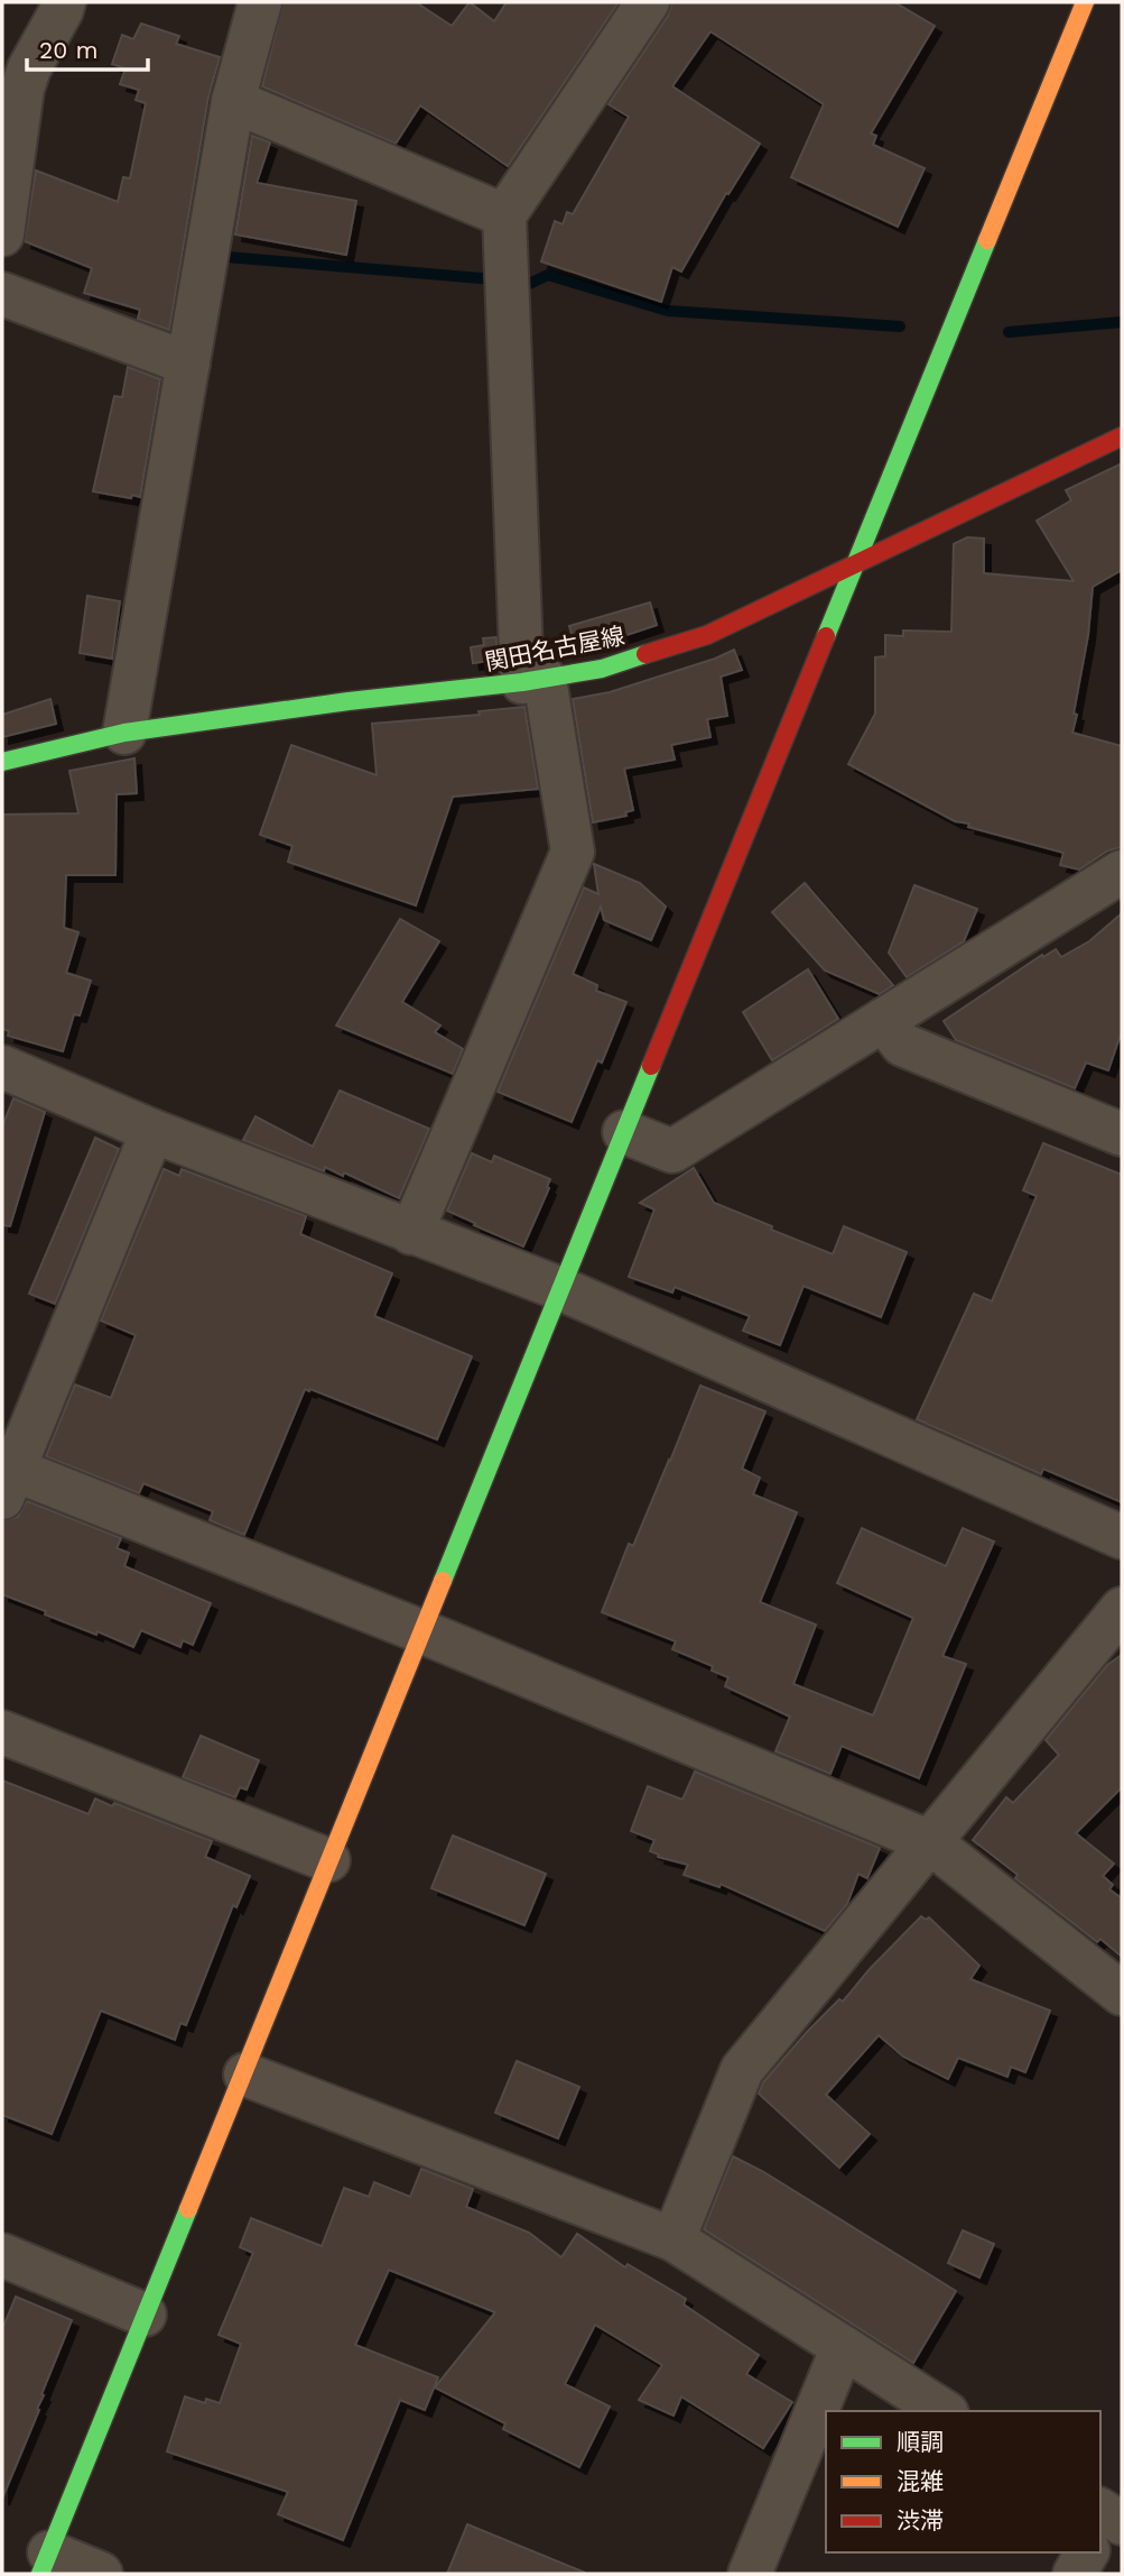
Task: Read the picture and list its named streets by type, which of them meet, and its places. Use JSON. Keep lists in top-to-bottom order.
{
  "streets": {
    "street": ["関田名古屋線"]
  },
  "legend": ["順調", "混雑", "渋滞"],
  "scale_bar": "20 m"
}
